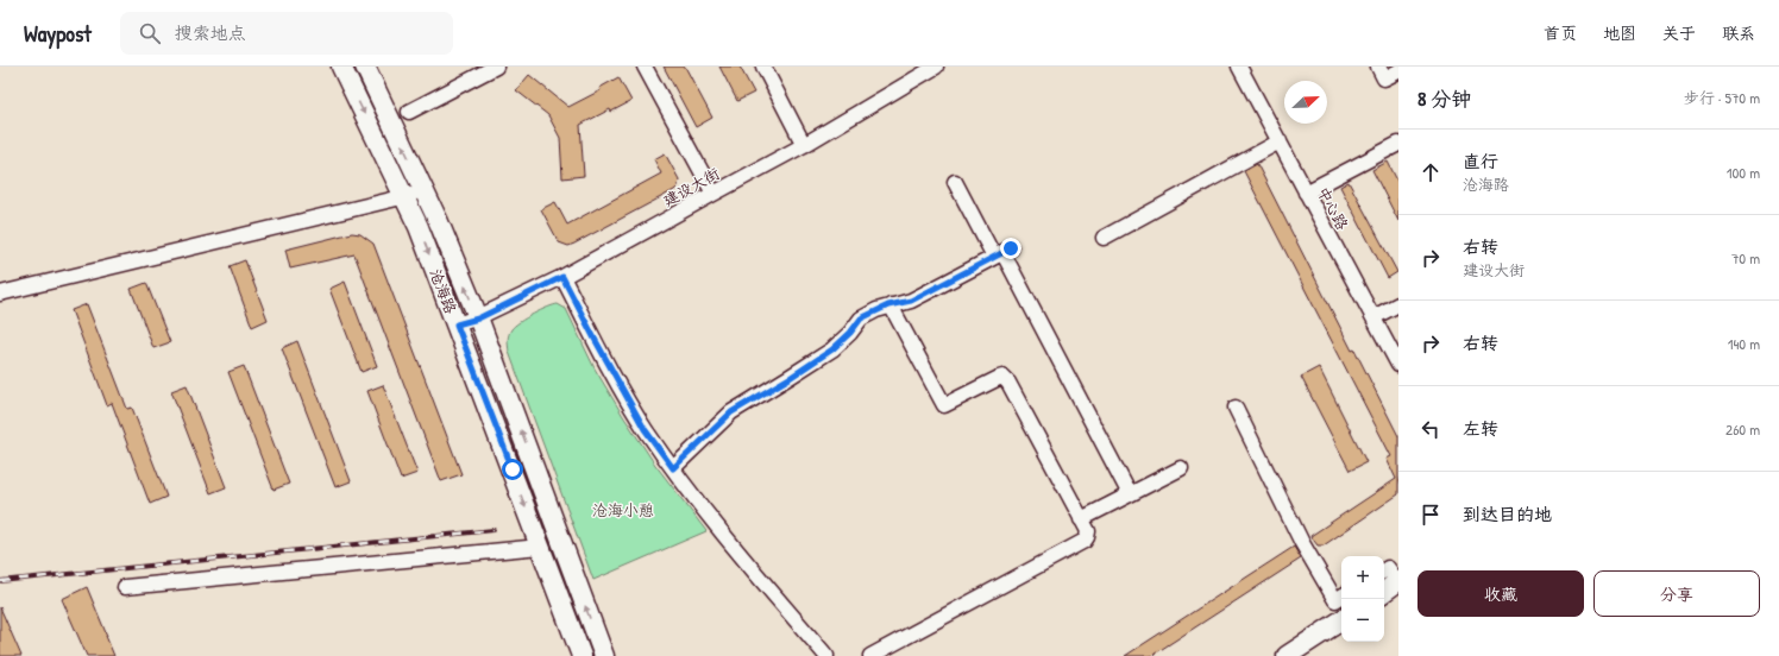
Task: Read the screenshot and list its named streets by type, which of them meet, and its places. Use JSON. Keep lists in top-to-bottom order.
{
  "streets": {
    "main road": ["沧海路"],
    "street": ["建设大街", "中心路"]
  },
  "crossings": [
    ["建设大街", "沧海路"]
  ],
  "parks": ["沧海小憩"],
  "north": "top right",
  "page": {
    "header": "Waypost",
    "search": "搜索地点",
    "nav": [
      "首页",
      "地图",
      "关于",
      "联系"
    ],
    "heading": ["8 分钟", "步行 · 570 m"],
    "list": [
      ["直行", "沧海路", "100 m"],
      ["右转", "建设大街", "70 m"],
      ["右转", "140 m"],
      ["左转", "260 m"],
      "到达目的地"
    ],
    "map_buttons": ["+", "−"],
    "buttons": ["收藏", "分享"]
  }
}
